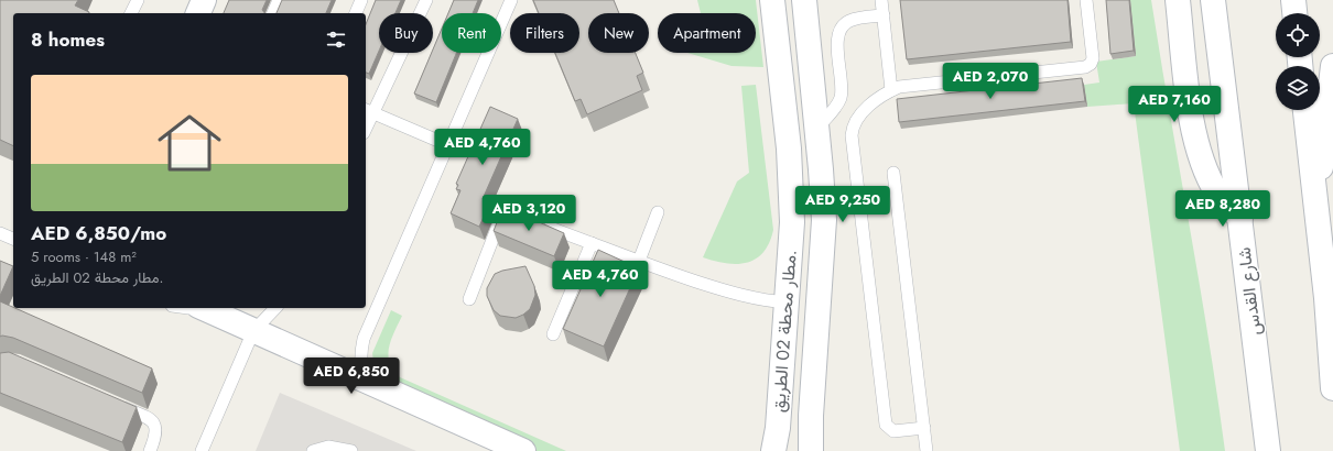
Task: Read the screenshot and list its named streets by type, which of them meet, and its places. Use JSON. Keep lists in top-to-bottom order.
{
  "streets": {
    "street": ["شارع القدس", "مطار محطة 02 الطريق."]
  },
  "page": {
    "chip": [
      "Buy",
      "Rent",
      "Filters",
      "New",
      "Apartment"
    ],
    "heading": "8 homes",
    "price": [
      "AED 2,070",
      "AED 7,160",
      "AED 4,760",
      "AED 9,250",
      "AED 8,280",
      "AED 3,120",
      "AED 4,760",
      "AED 6,850"
    ],
    "list": [
      {
        "name": "AED 6,850/mo",
        "note": "5 rooms · 148 m² · مطار محطة 02 الطريق."
      }
    ]
  }
}
